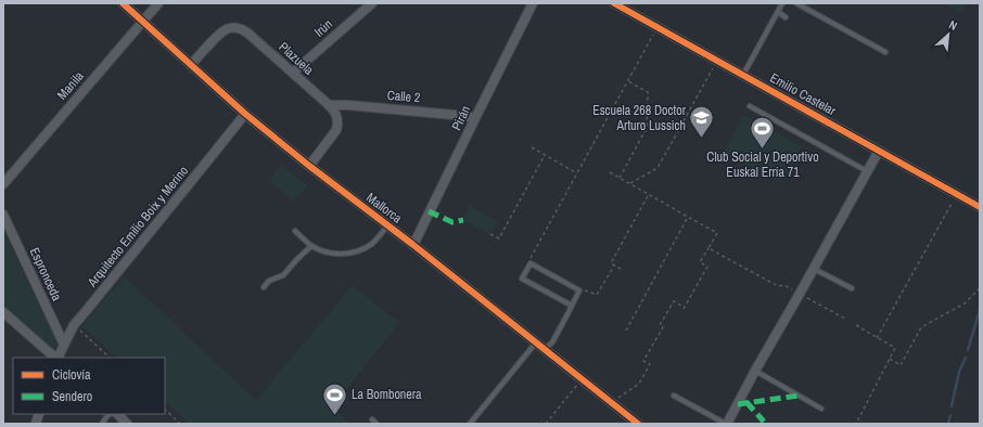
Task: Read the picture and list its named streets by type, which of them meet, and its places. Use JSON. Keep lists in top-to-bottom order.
{
  "streets": {
    "street": [
      "Irún",
      "Plazuela",
      "Manila",
      "Emilio Castelar",
      "Calle 2",
      "Pirán",
      "Mallorca",
      "Arquitecto Emilio Boix y Merino",
      "Espronceda"
    ]
  },
  "crossings": [
    ["Irún", "Plazuela"],
    ["Plazuela", "Calle 2"],
    ["Plazuela", "Mallorca"],
    ["Manila", "Mallorca"],
    ["Calle 2", "Pirán"],
    ["Pirán", "Mallorca"],
    ["Mallorca", "Arquitecto Emilio Boix y Merino"],
    ["Arquitecto Emilio Boix y Merino", "Espronceda"]
  ],
  "places": {
    "school or university": ["Escuela 268 Doctor Arturo Lussich"],
    "sports": ["Club Social y Deportivo Euskal Erría 71", "La Bombonera"]
  },
  "legend": ["Ciclovía", "Sendero"],
  "north": "top right"
}
